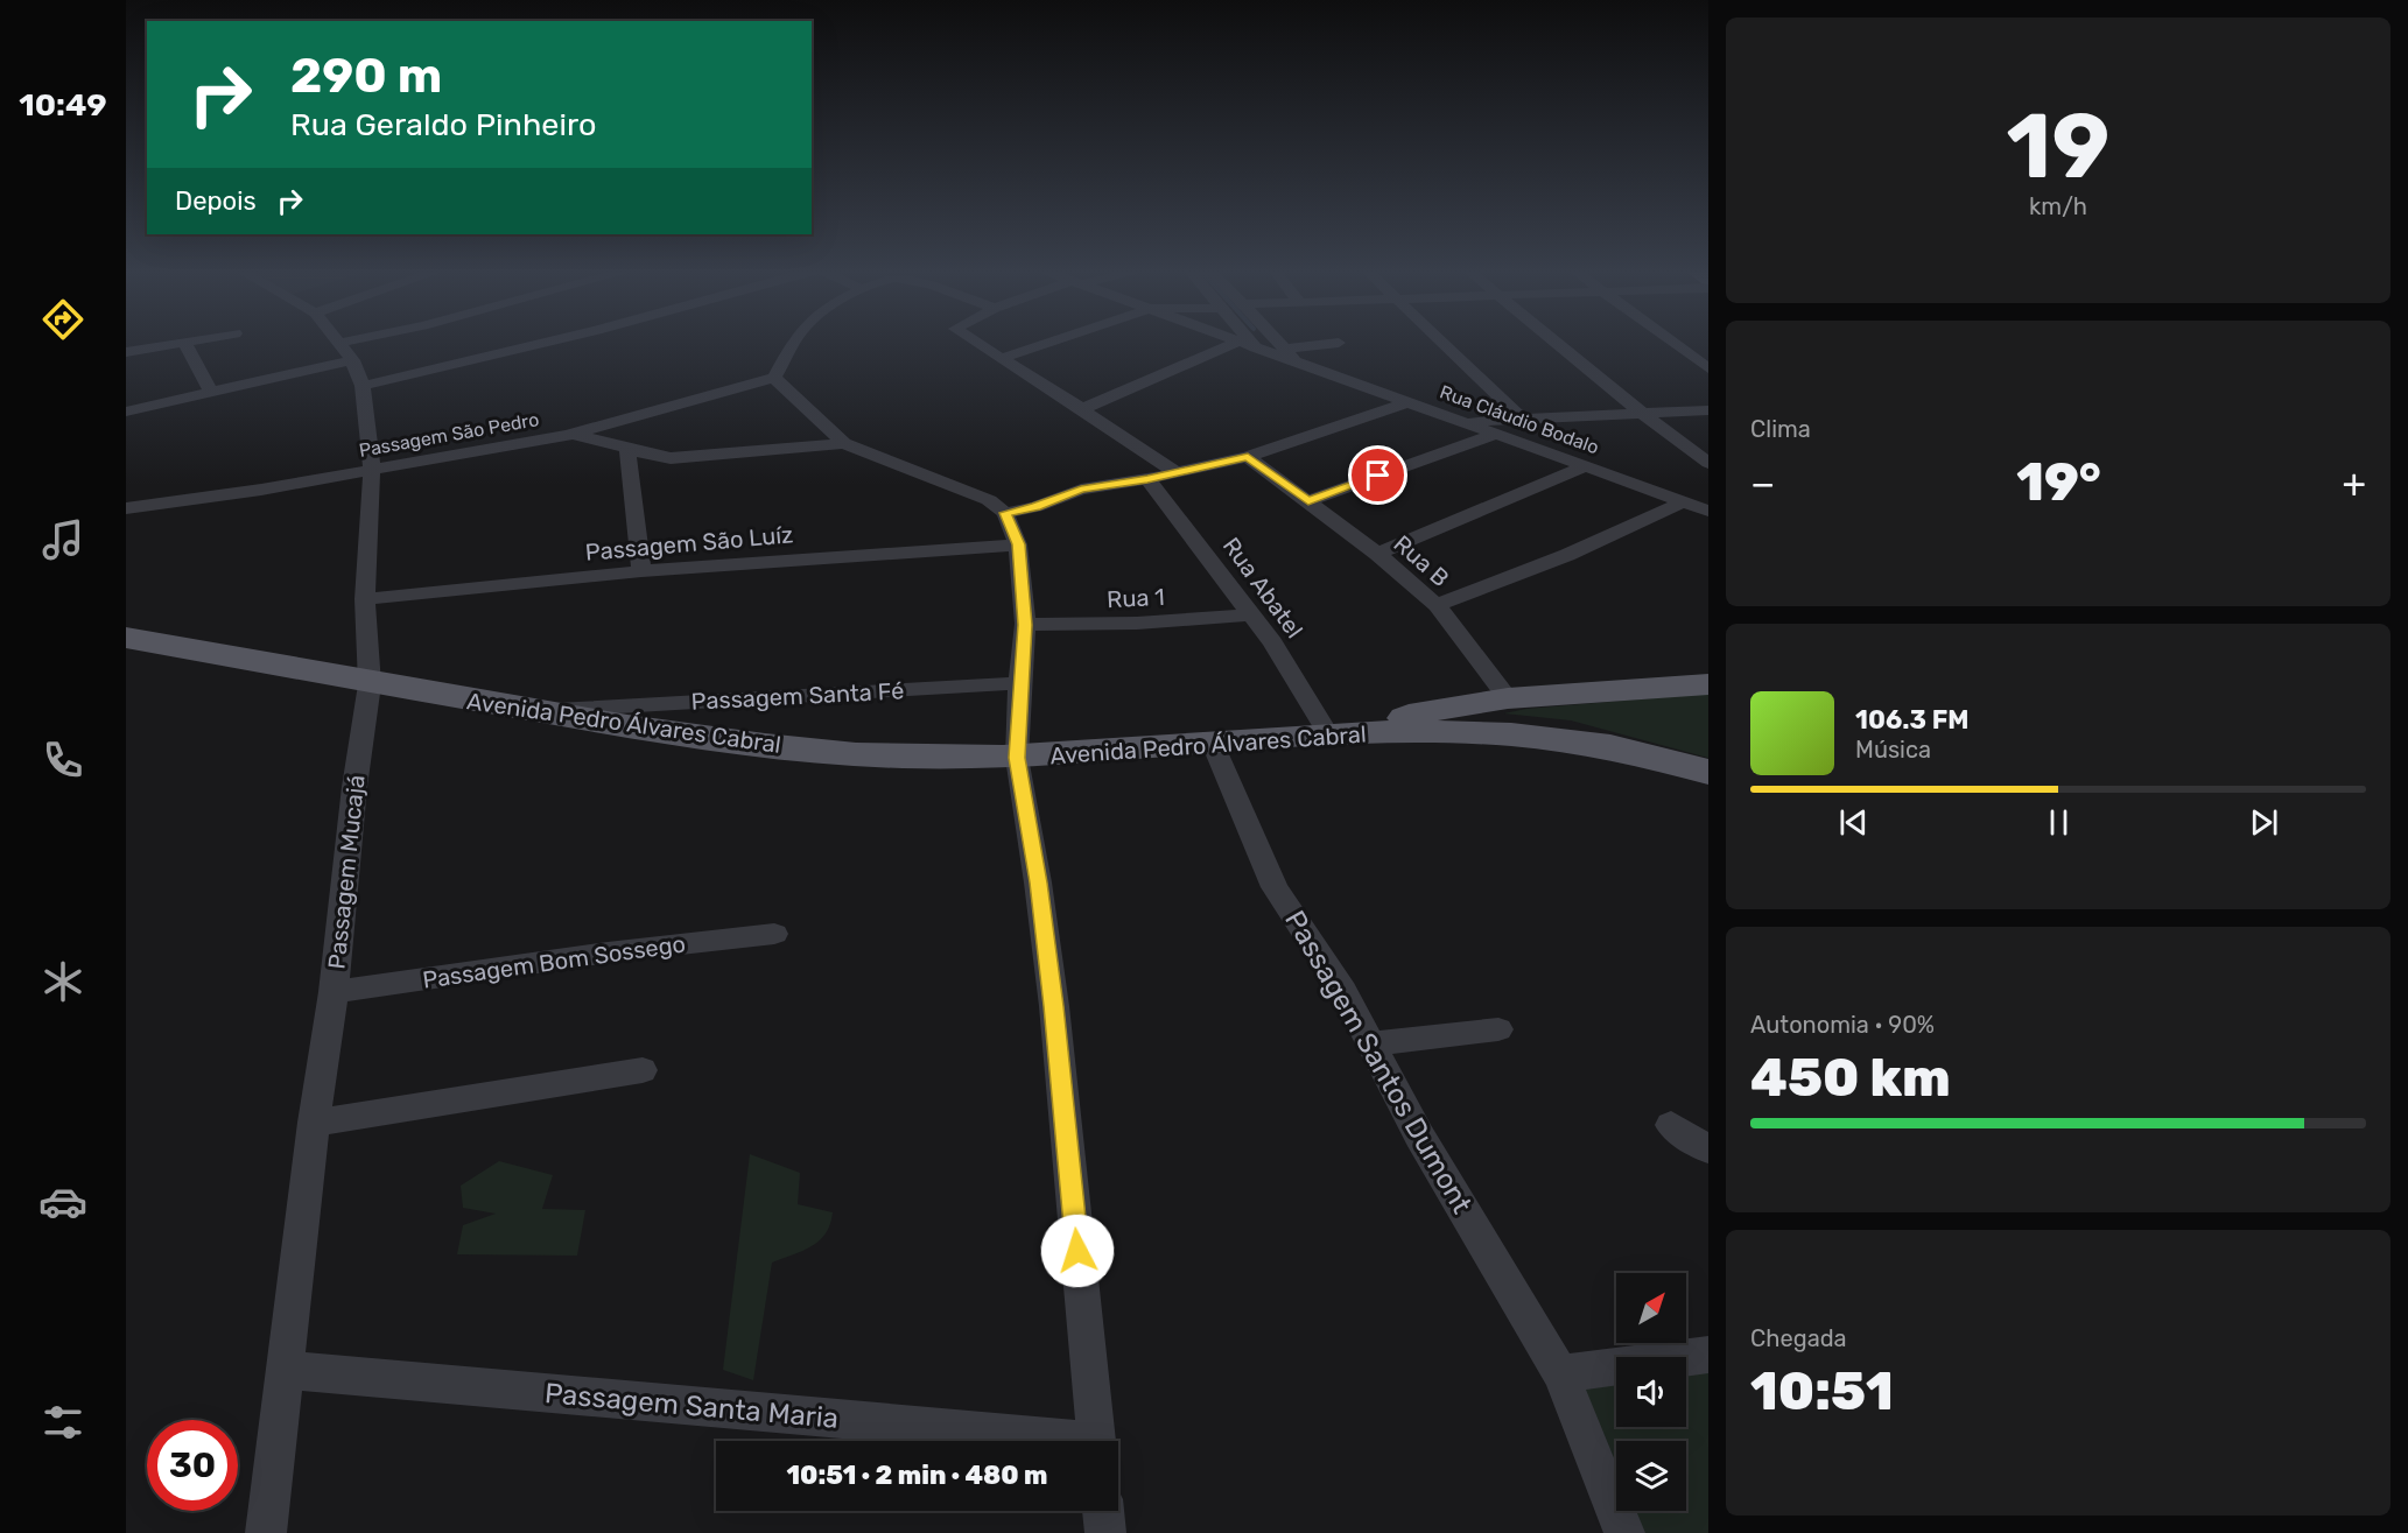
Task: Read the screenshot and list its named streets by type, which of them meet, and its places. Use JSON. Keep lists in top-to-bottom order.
{
  "streets": {
    "main road": ["Avenida Pedro Álvares Cabral"],
    "street": [
      "Rua Cláudio Bodalo",
      "Passagem São Pedro",
      "Passagem São Luíz",
      "Rua B",
      "Rua Abatel",
      "Rua 1",
      "Passagem Santa Fé",
      "Passagem Mucajá",
      "Passagem Bom Sossego",
      "Passagem Santos Dumont",
      "Passagem Santa Maria"
    ]
  },
  "crossings": [
    ["Passagem São Pedro", "Passagem Mucajá"],
    ["Passagem São Luíz", "Passagem Mucajá"],
    ["Rua Abatel", "Rua 1"],
    ["Rua Abatel", "Avenida Pedro Álvares Cabral"],
    ["Passagem Santa Fé", "Avenida Pedro Álvares Cabral"],
    ["Avenida Pedro Álvares Cabral", "Passagem Mucajá"],
    ["Avenida Pedro Álvares Cabral", "Passagem Santos Dumont"],
    ["Passagem Mucajá", "Passagem Bom Sossego"],
    ["Passagem Mucajá", "Passagem Santa Maria"]
  ],
  "north": "top right",
  "page": {
    "tabs": "10:49",
    "tile": [
      ["19", "km/h"],
      "Clima",
      ["Autonomia · 90%", "450 km"],
      ["Chegada", "10:51"]
    ],
    "turn": ["290 m", "Rua Geraldo Pinheiro"],
    "then": "Depois",
    "heat": ["−", "19°", "+"],
    "song": ["106.3 FM", "Música"],
    "limit": "30",
    "trip": "10:51 · 2 min · 480 m"
  }
}
